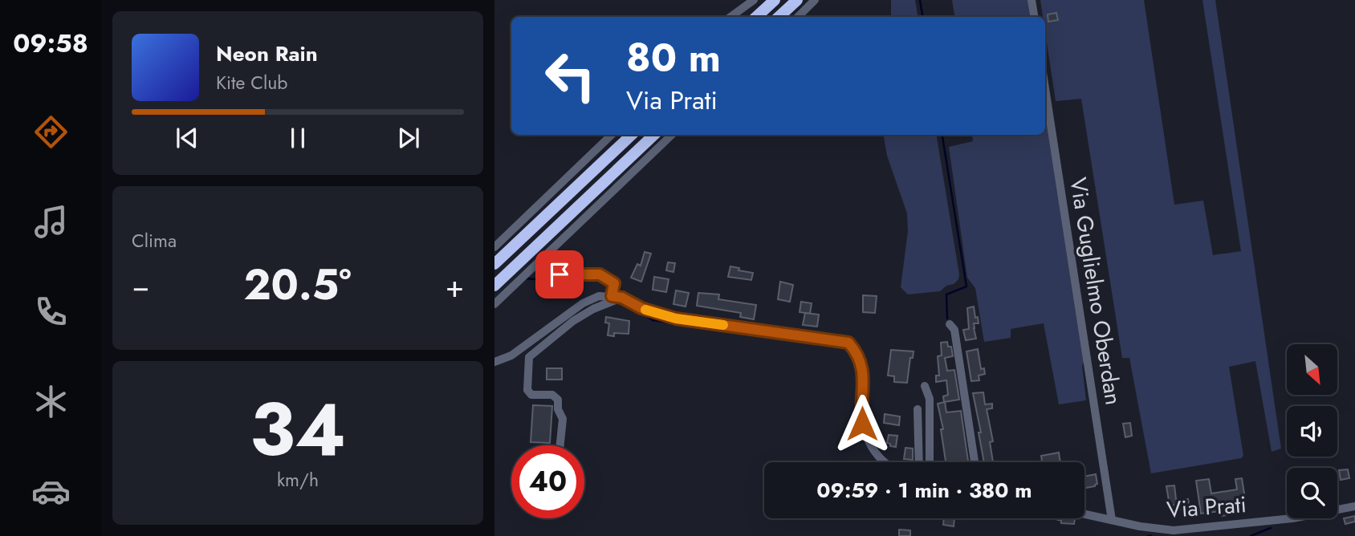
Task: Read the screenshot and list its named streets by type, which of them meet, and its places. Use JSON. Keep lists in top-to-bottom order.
{
  "streets": {
    "street": ["Via Guglielmo Oberdan", "Via Prati"]
  },
  "crossings": [
    ["Via Guglielmo Oberdan", "Via Prati"]
  ],
  "north": "bottom right",
  "page": {
    "tabs": "09:58",
    "turn": ["80 m", "Via Prati"],
    "song": ["Neon Rain", "Kite Club"],
    "tile": [
      "Clima",
      ["34", "km/h"]
    ],
    "heat": ["−", "20.5°", "+"],
    "limit": "40",
    "trip": "09:59 · 1 min · 380 m"
  }
}
